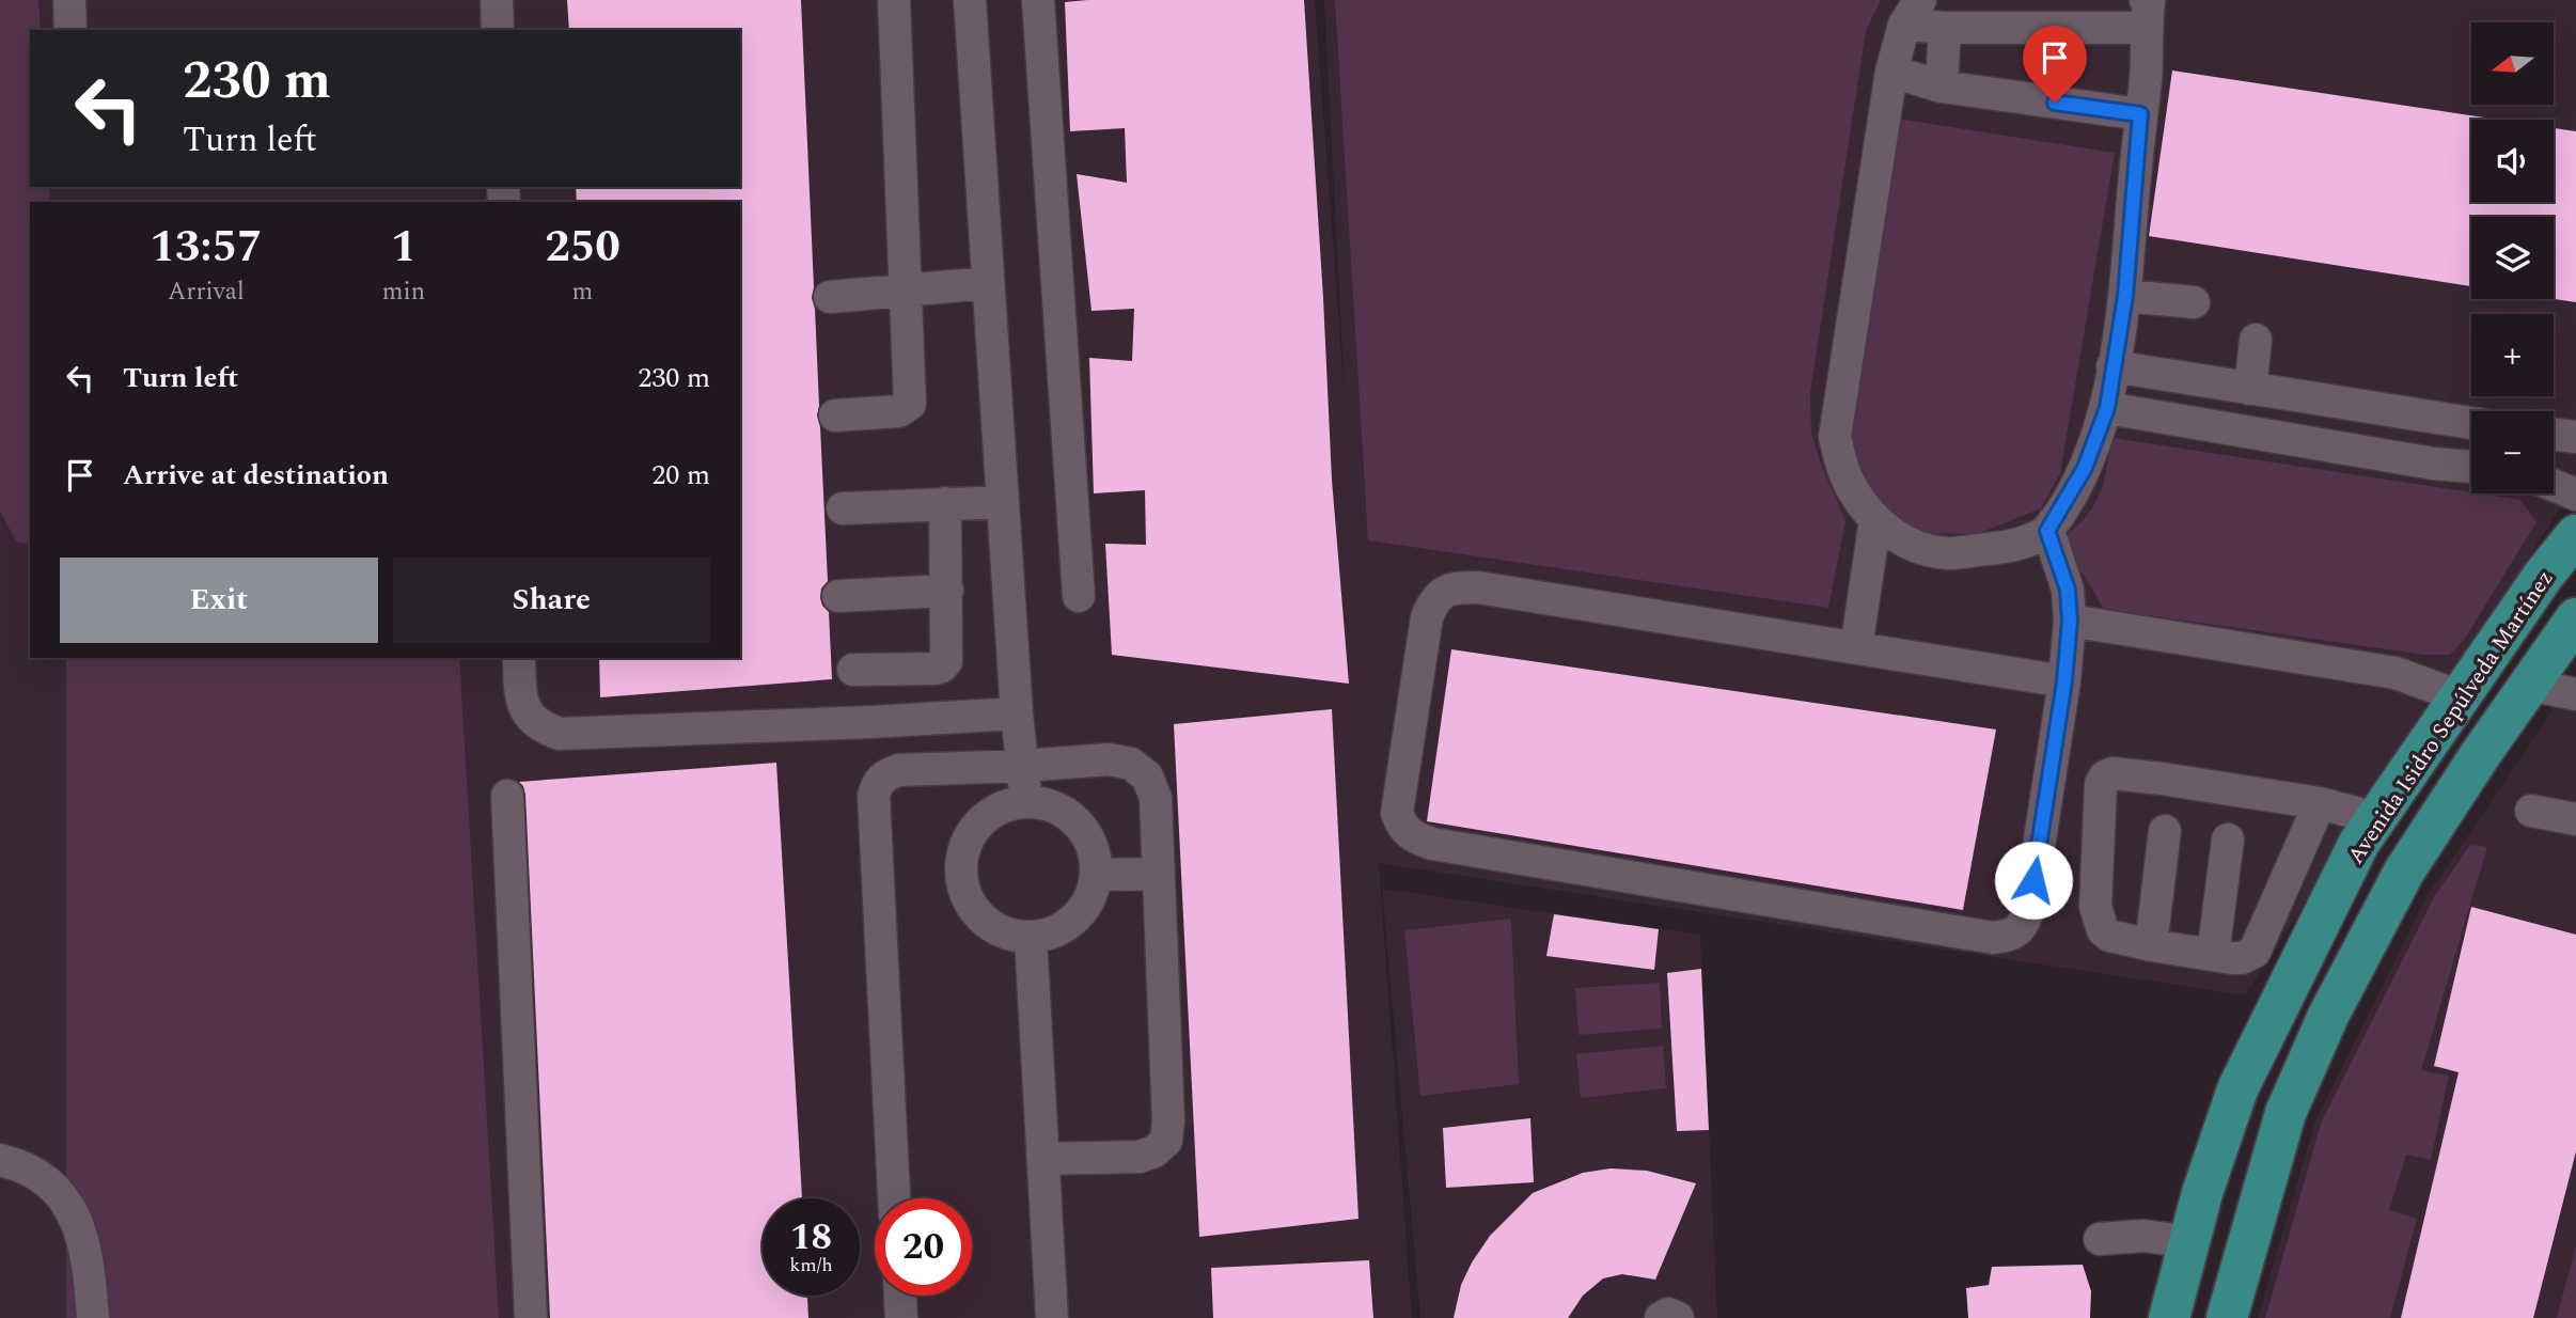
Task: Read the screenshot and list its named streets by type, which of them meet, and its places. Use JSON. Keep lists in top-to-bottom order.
{
  "streets": {
    "main road": ["Avenida Isidro Sepúlveda Martínez"]
  },
  "north": "left",
  "page": {
    "map_buttons": ["+", "−"],
    "turn": ["230 m", "Turn left"],
    "eta": [
      "13:57",
      "Arrival",
      "1",
      "min",
      "250",
      "m"
    ],
    "list": [
      {
        "name": "Turn left",
        "value": "230 m"
      },
      {
        "name": "Arrive at destination",
        "value": "20 m"
      }
    ],
    "buttons": ["Exit", "Share"],
    "speed": "18 km/h",
    "limit": "20"
  }
}
